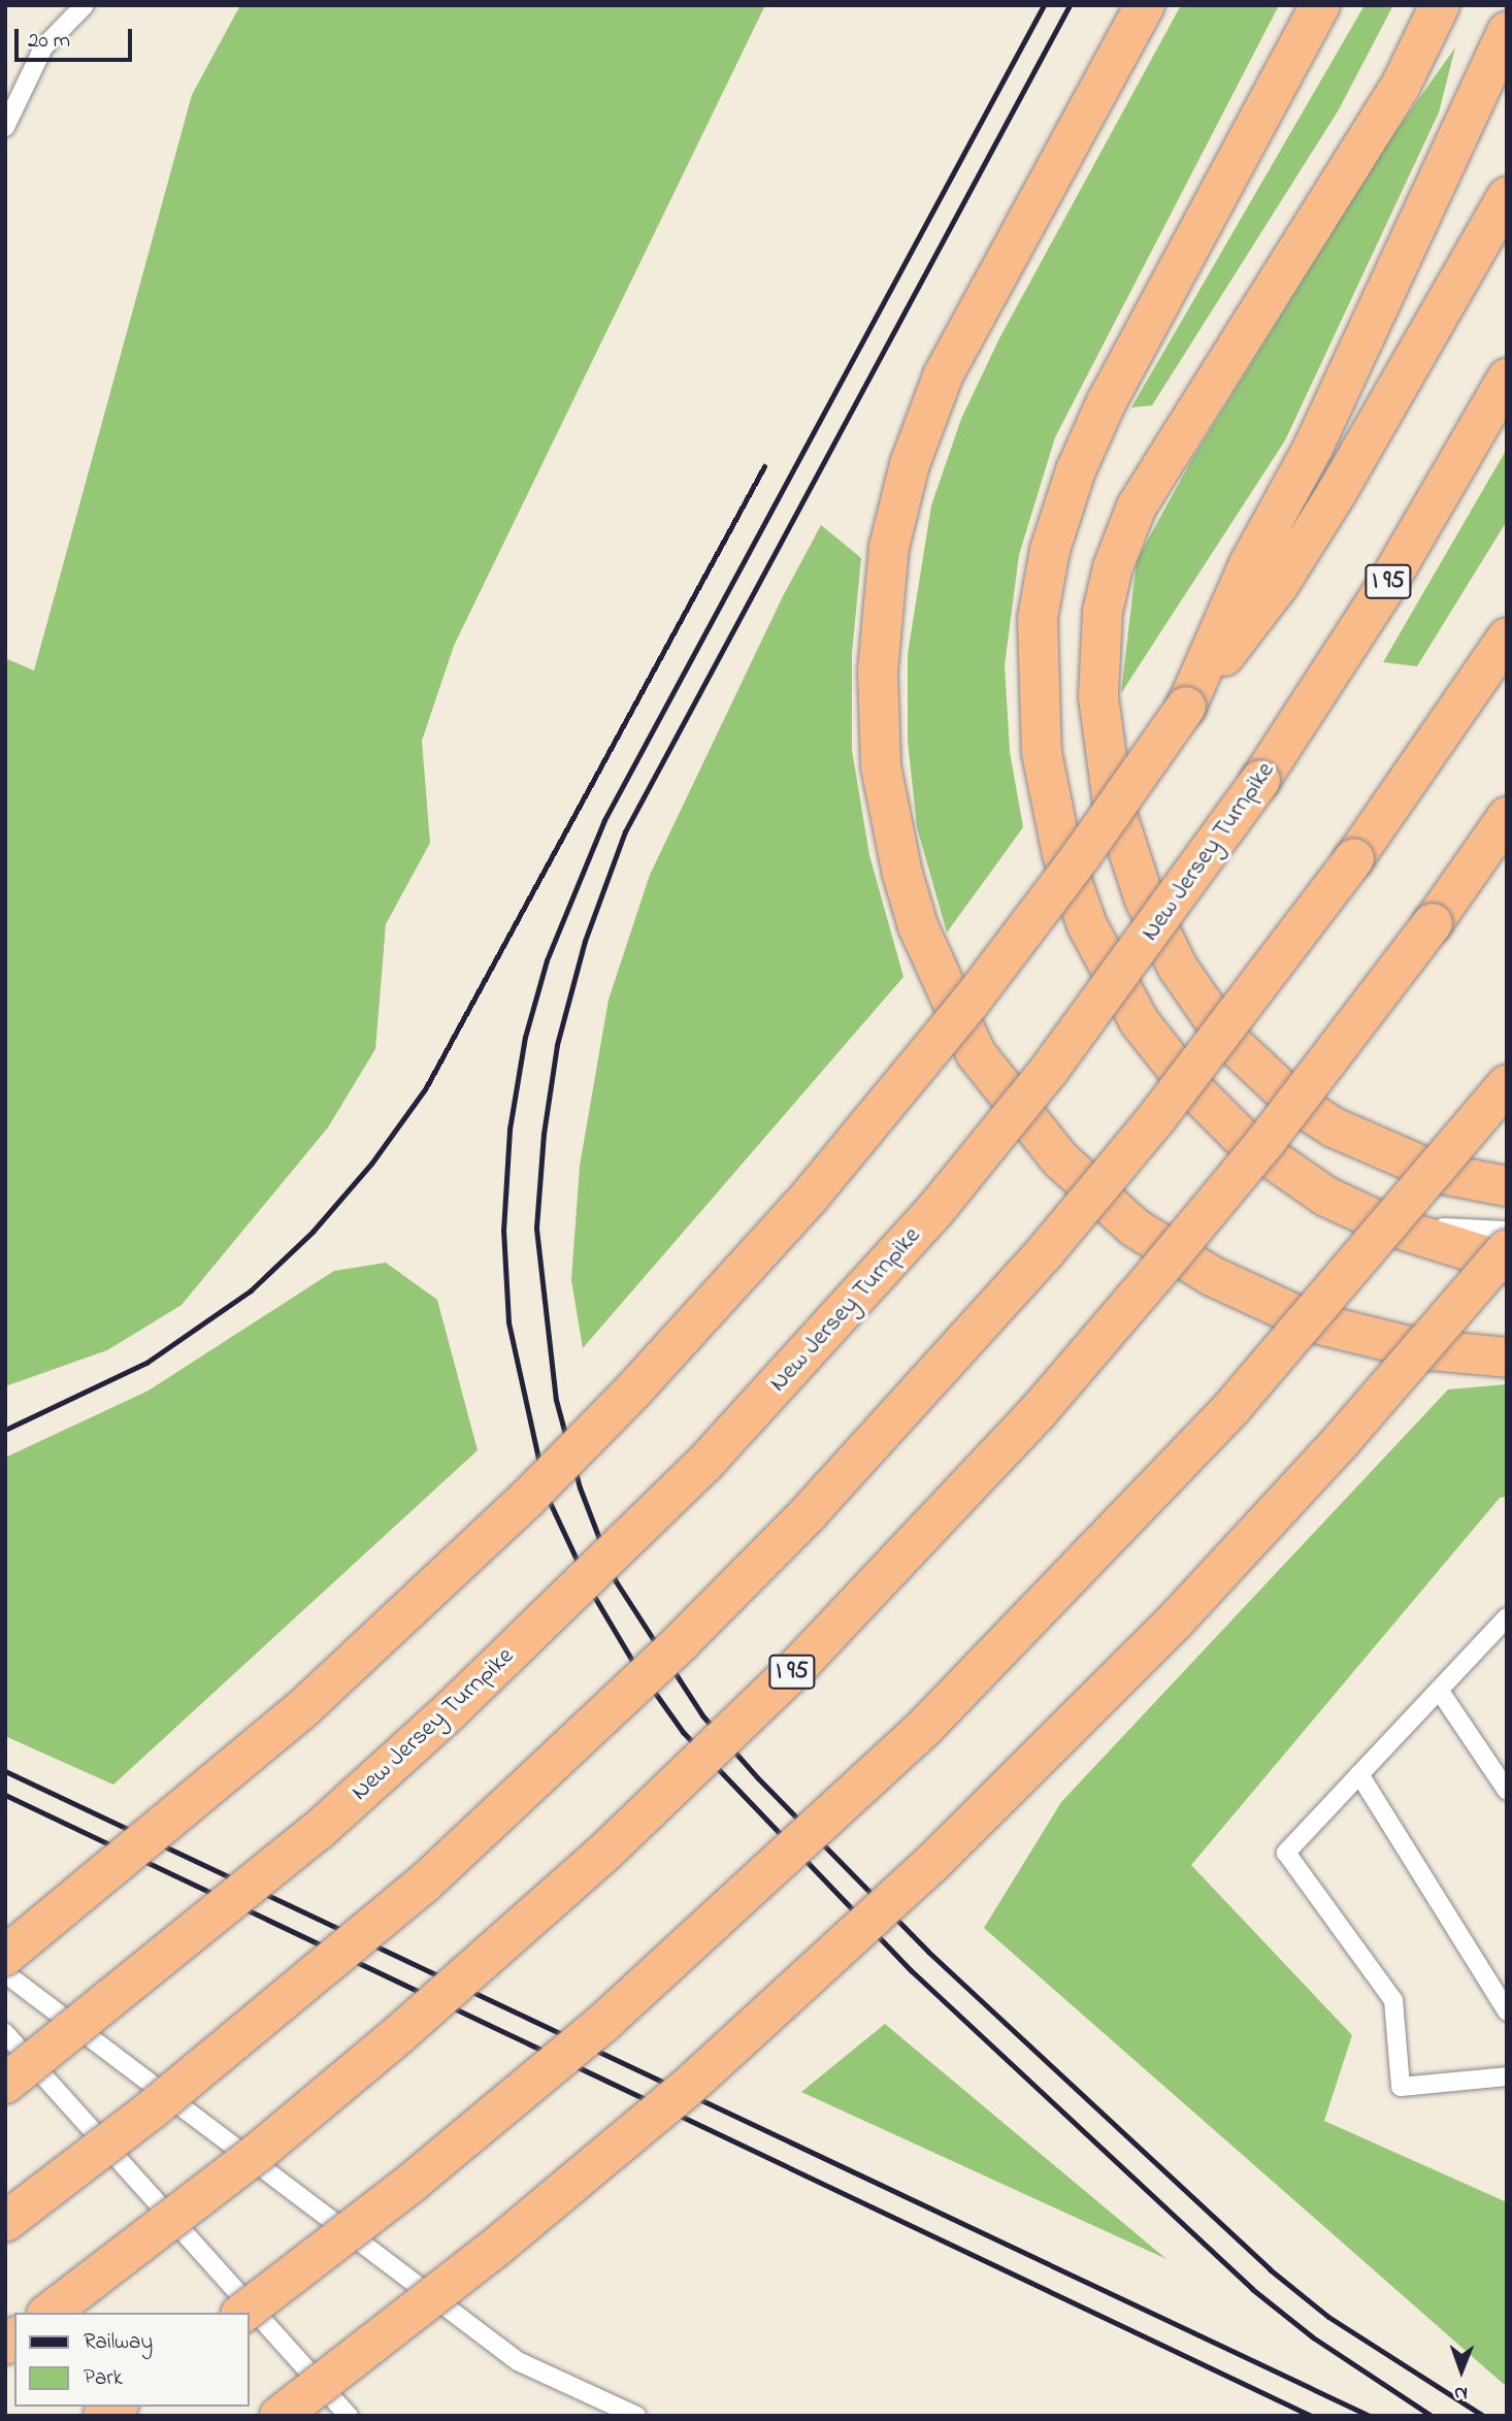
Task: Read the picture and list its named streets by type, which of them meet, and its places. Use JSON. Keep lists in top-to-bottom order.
{
  "streets": {
    "highway": ["I 95", "New Jersey Turnpike"]
  },
  "legend": ["Railway", "Park"],
  "scale_bar": "20 m",
  "north": "bottom"
}
